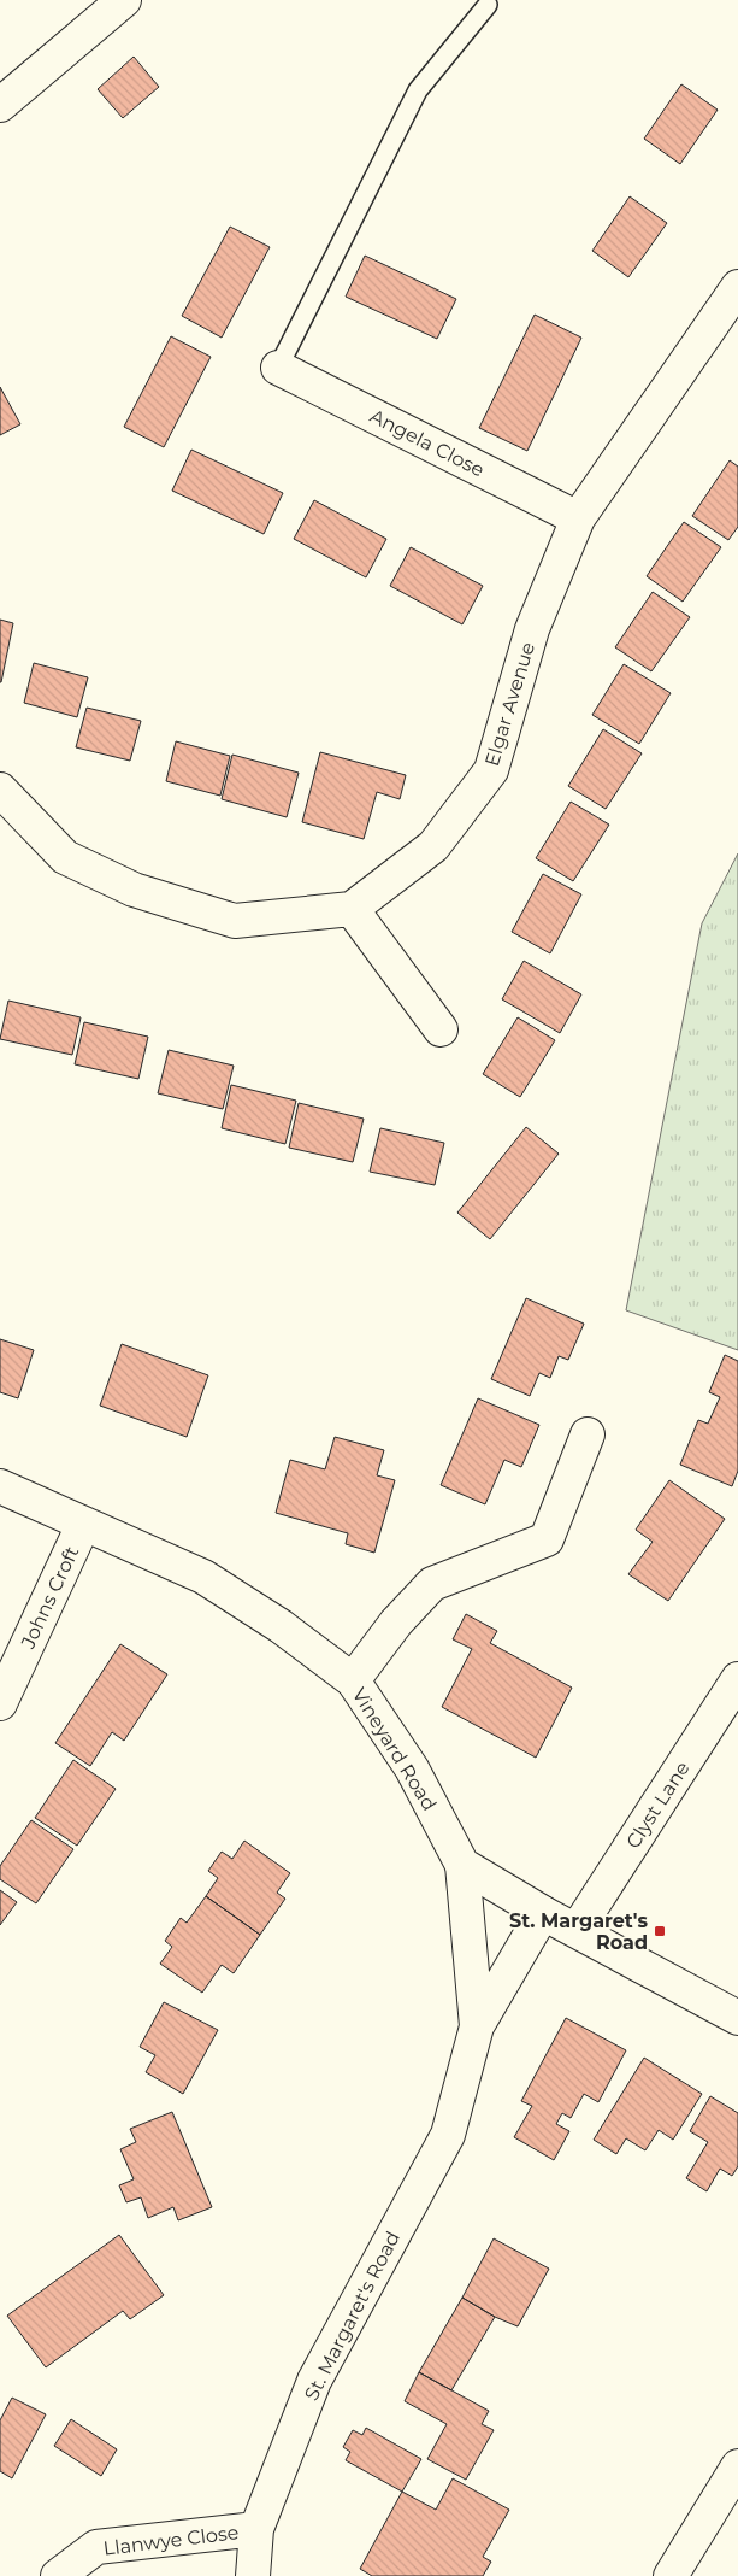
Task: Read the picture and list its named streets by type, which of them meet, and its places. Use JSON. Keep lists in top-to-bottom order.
{
  "streets": {
    "street": [
      "Angela Close",
      "Elgar Avenue",
      "Johns Croft",
      "Vineyard Road",
      "Clyst Lane",
      "St. Margaret's Road",
      "Llanwye Close"
    ]
  },
  "crossings": [
    ["Angela Close", "Elgar Avenue"],
    ["Johns Croft", "Vineyard Road"],
    ["Vineyard Road", "St. Margaret's Road"],
    ["St. Margaret's Road", "Llanwye Close"]
  ],
  "places": {
    "transit": ["St. Margaret's Road"]
  }
}
